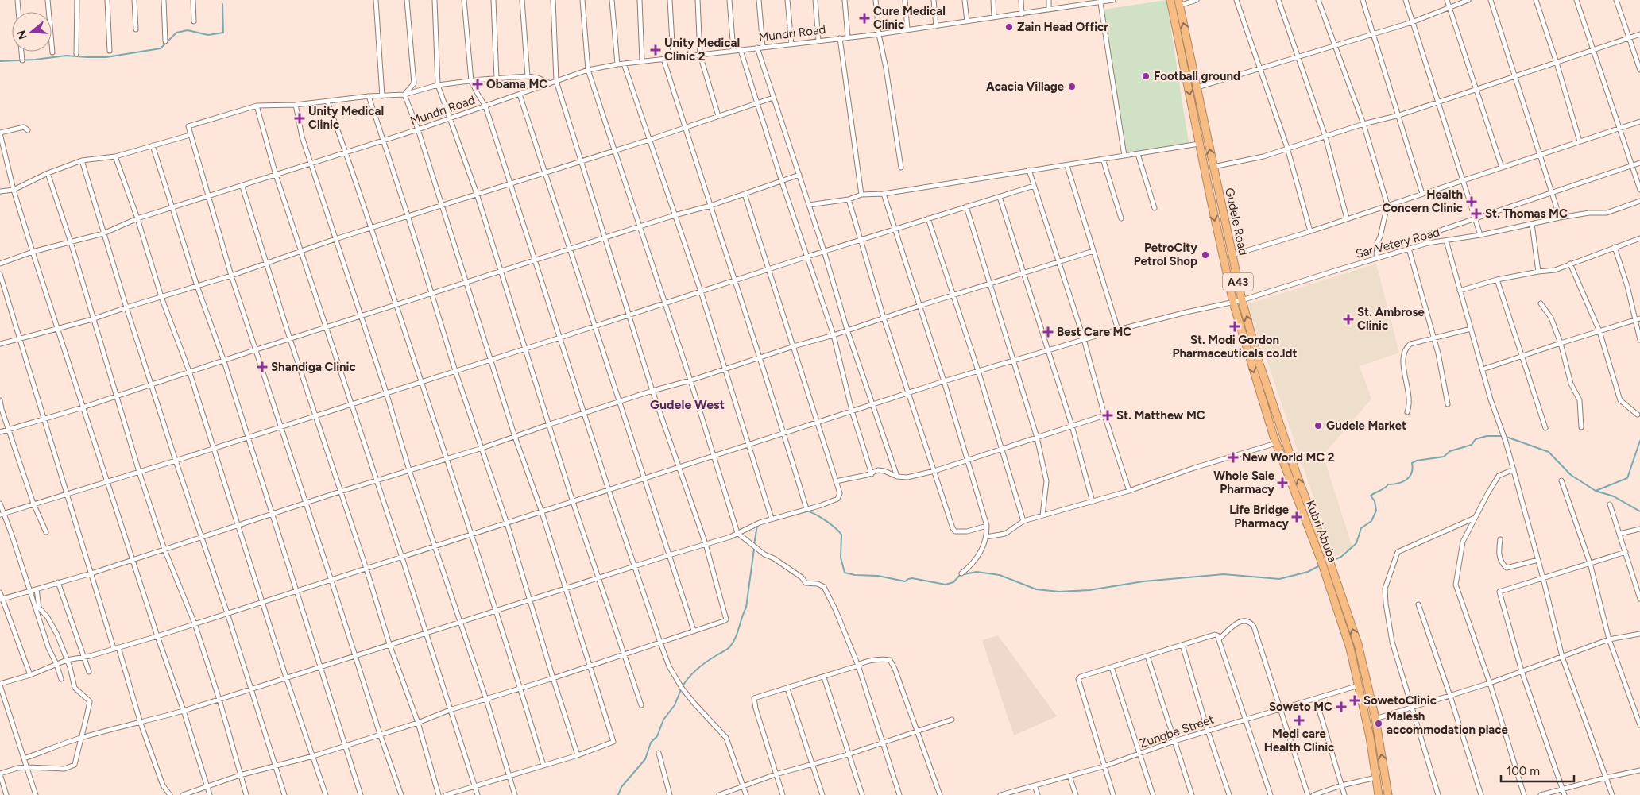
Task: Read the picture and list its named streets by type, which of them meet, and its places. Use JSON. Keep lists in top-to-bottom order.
{
  "streets": {
    "highway": ["Gudele Road", "A43", "Kubri Abuba"],
    "street": ["Mundri Road", "Sar Vetery Road", "Zungbe Street"]
  },
  "crossings": [
    ["Gudele Road", "Sar Vetery Road"],
    ["Gudele Road", "Kubri Abuba"],
    ["A43", "Kubri Abuba"],
    ["A43", "Zungbe Street"]
  ],
  "districts": ["Gudele West"],
  "places": {
    "health": [
      "Cure Medical Clinic",
      "Unity Medical Clinic 2",
      "Obama MC",
      "Unity Medical Clinic",
      "Health Concern Clinic",
      "St. Thomas MC",
      "St. Ambrose Clinic",
      "St. Modi Gordon Pharmaceuticals co.ldt",
      "Best Care MC",
      "Shandiga Clinic",
      "St. Matthew MC",
      "New World MC 2",
      "Whole Sale Pharmacy",
      "Life Bridge Pharmacy",
      "SowetoClinic",
      "Soweto MC",
      "Medi care Health Clinic"
    ],
    "other": [
      "Zain Head Officr",
      "Football ground",
      "Acacia Village",
      "PetroCity Petrol Shop",
      "Gudele Market",
      "Malesh accommodation place"
    ]
  },
  "scale_bar": "100 m",
  "north": "left"
}
